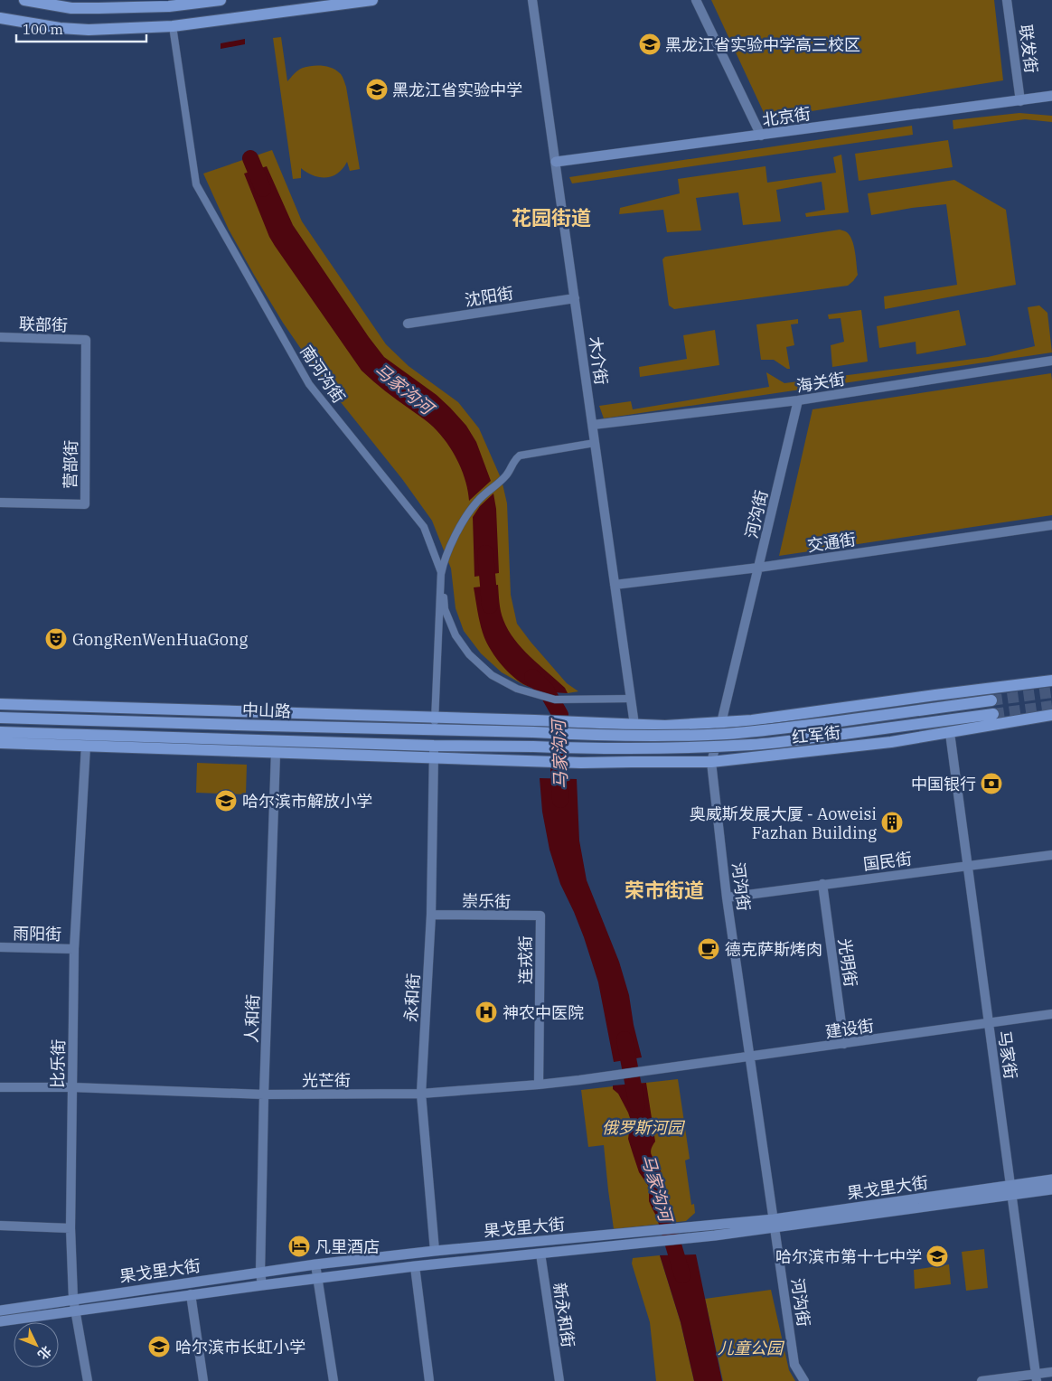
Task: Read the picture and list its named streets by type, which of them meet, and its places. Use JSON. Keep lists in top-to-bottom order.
{
  "streets": {
    "main road": [
      "北京街",
      "中山路",
      "红军街",
      "果戈里大街"
    ],
    "street": [
      "联发街",
      "沈阳街",
      "联部街",
      "木介街",
      "南河沟街",
      "海关街",
      "营部街",
      "河沟街",
      "交通街",
      "国民街",
      "崇乐街",
      "雨阳街",
      "连戎街",
      "光明街",
      "永和街",
      "人和街",
      "建设街",
      "马家街",
      "比乐街",
      "光芒街",
      "新永和街"
    ]
  },
  "crossings": [
    ["联发街", "北京街"],
    ["北京街", "木介街"],
    ["沈阳街", "木介街"],
    ["联部街", "营部街"],
    ["木介街", "海关街"],
    ["木介街", "交通街"],
    ["木介街", "红军街"],
    ["南河沟街", "中山路"],
    ["海关街", "河沟街"],
    ["河沟街", "交通街"],
    ["河沟街", "红军街"],
    ["河沟街", "国民街"],
    ["河沟街", "建设街"],
    ["河沟街", "果戈里大街"],
    ["中山路", "红军街"],
    ["中山路", "永和街"],
    ["红军街", "永和街"],
    ["红军街", "人和街"],
    ["红军街", "马家街"],
    ["红军街", "比乐街"],
    ["国民街", "光明街"],
    ["国民街", "马家街"],
    ["崇乐街", "连戎街"],
    ["崇乐街", "永和街"],
    ["雨阳街", "比乐街"],
    ["连戎街", "光芒街"],
    ["光明街", "建设街"],
    ["永和街", "光芒街"],
    ["永和街", "果戈里大街"],
    ["人和街", "光芒街"],
    ["人和街", "果戈里大街"],
    ["建设街", "马家街"],
    ["建设街", "光芒街"],
    ["马家街", "果戈里大街"],
    ["比乐街", "光芒街"],
    ["比乐街", "果戈里大街"],
    ["果戈里大街", "新永和街"]
  ],
  "districts": ["花园街道", "荣市街道"],
  "water": ["马家沟河"],
  "parks": ["俄罗斯河园", "儿童公园"],
  "places": {
    "school or university": [
      "黑龙江省实验中学高三校区",
      "黑龙江省实验中学",
      "哈尔滨市解放小学",
      "哈尔滨市第十七中学",
      "哈尔滨市长虹小学"
    ],
    "theatre": ["GongRenWenHuaGong"],
    "bank": ["中国银行"],
    "building": ["奥威斯发展大厦 - Aoweisi Fazhan Building"],
    "cafe": ["德克萨斯烤肉"],
    "hospital": ["神农中医院"],
    "hotel": ["凡里酒店"]
  },
  "scale_bar": "100 m",
  "north": "bottom right"
}
